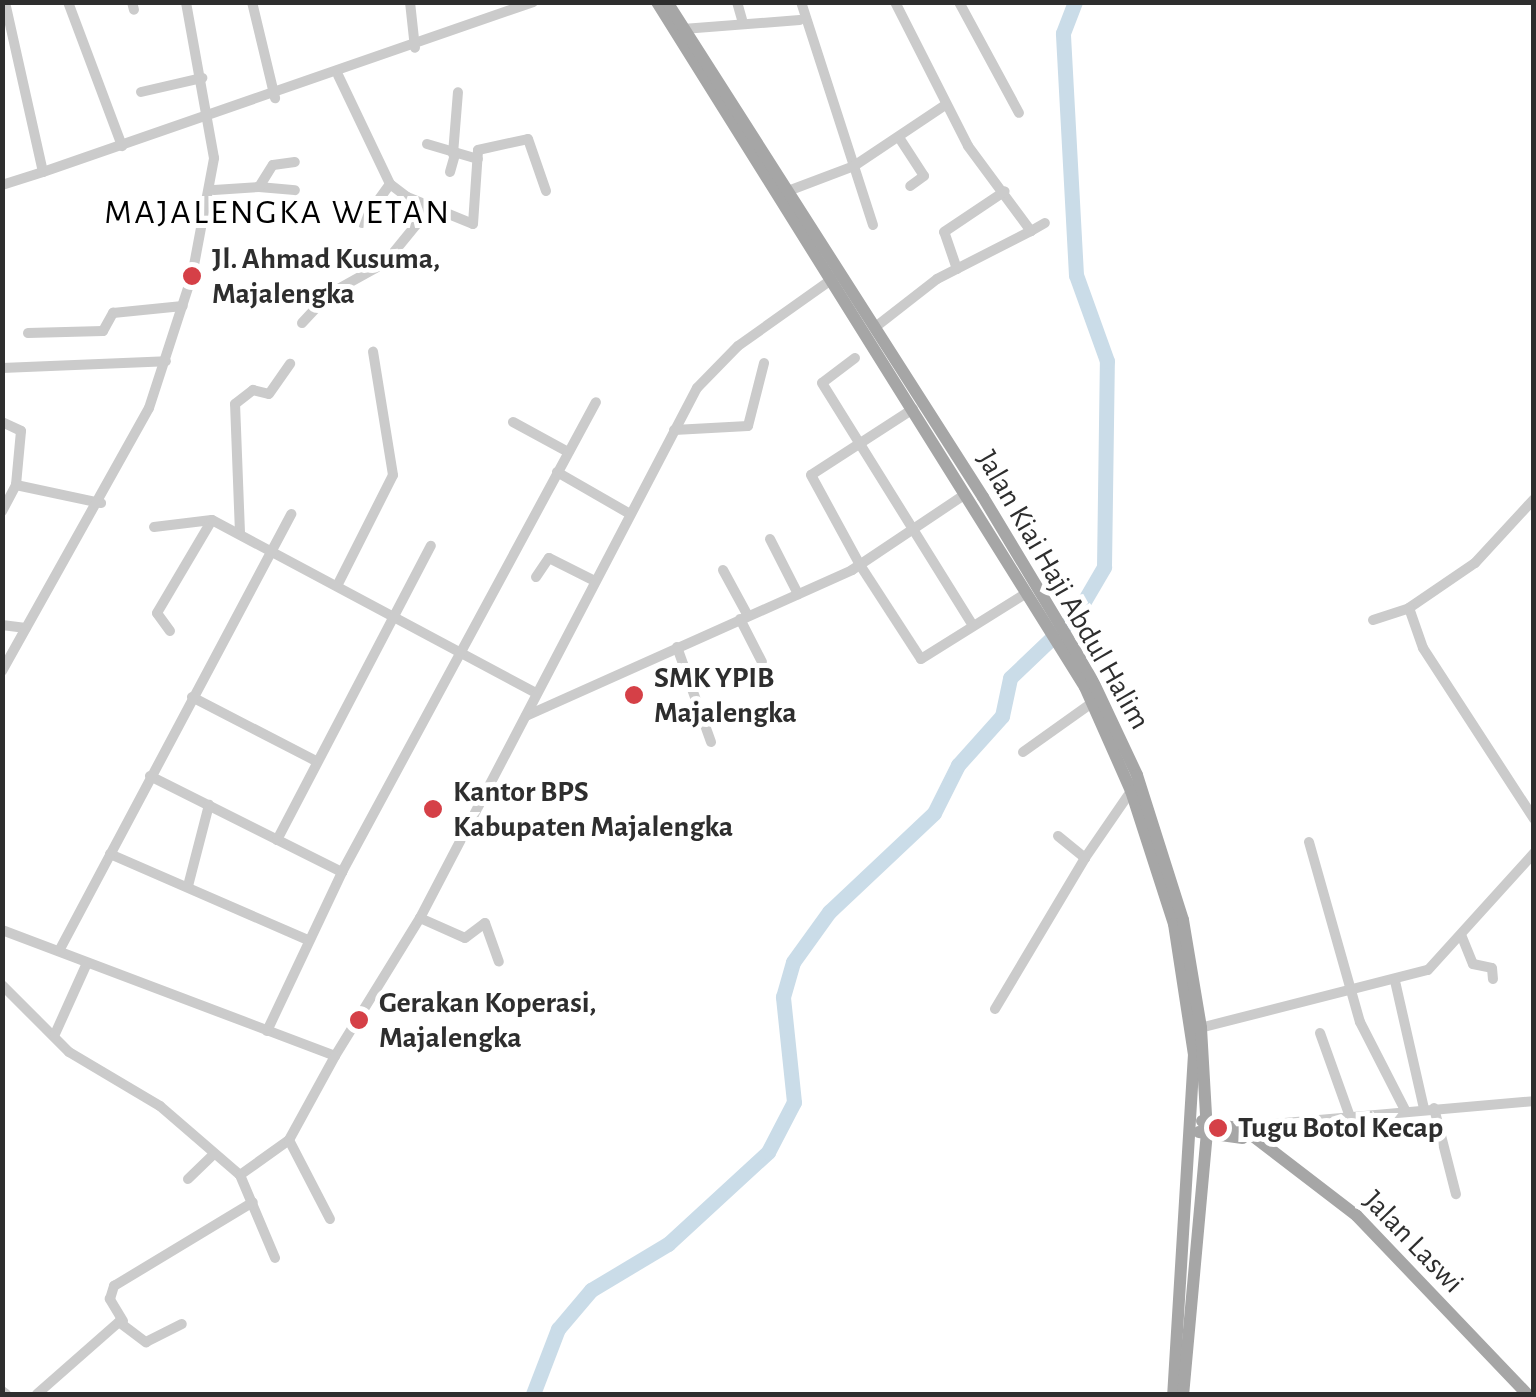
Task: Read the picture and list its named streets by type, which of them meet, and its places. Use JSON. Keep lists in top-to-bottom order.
{
  "streets": {
    "main road": ["Jalan Kiai Haji Abdul Halim", "Jalan Laswi"]
  },
  "crossings": [
    ["Jalan Kiai Haji Abdul Halim", "Jalan Laswi"]
  ],
  "districts": ["MAJALENGKA WETAN"],
  "places": [
    "Jl. Ahmad Kusuma, Majalengka",
    "SMK YPIB Majalengka",
    "Kantor BPS Kabupaten Majalengka",
    "Gerakan Koperasi, Majalengka",
    "Tugu Botol Kecap"
  ]
}
